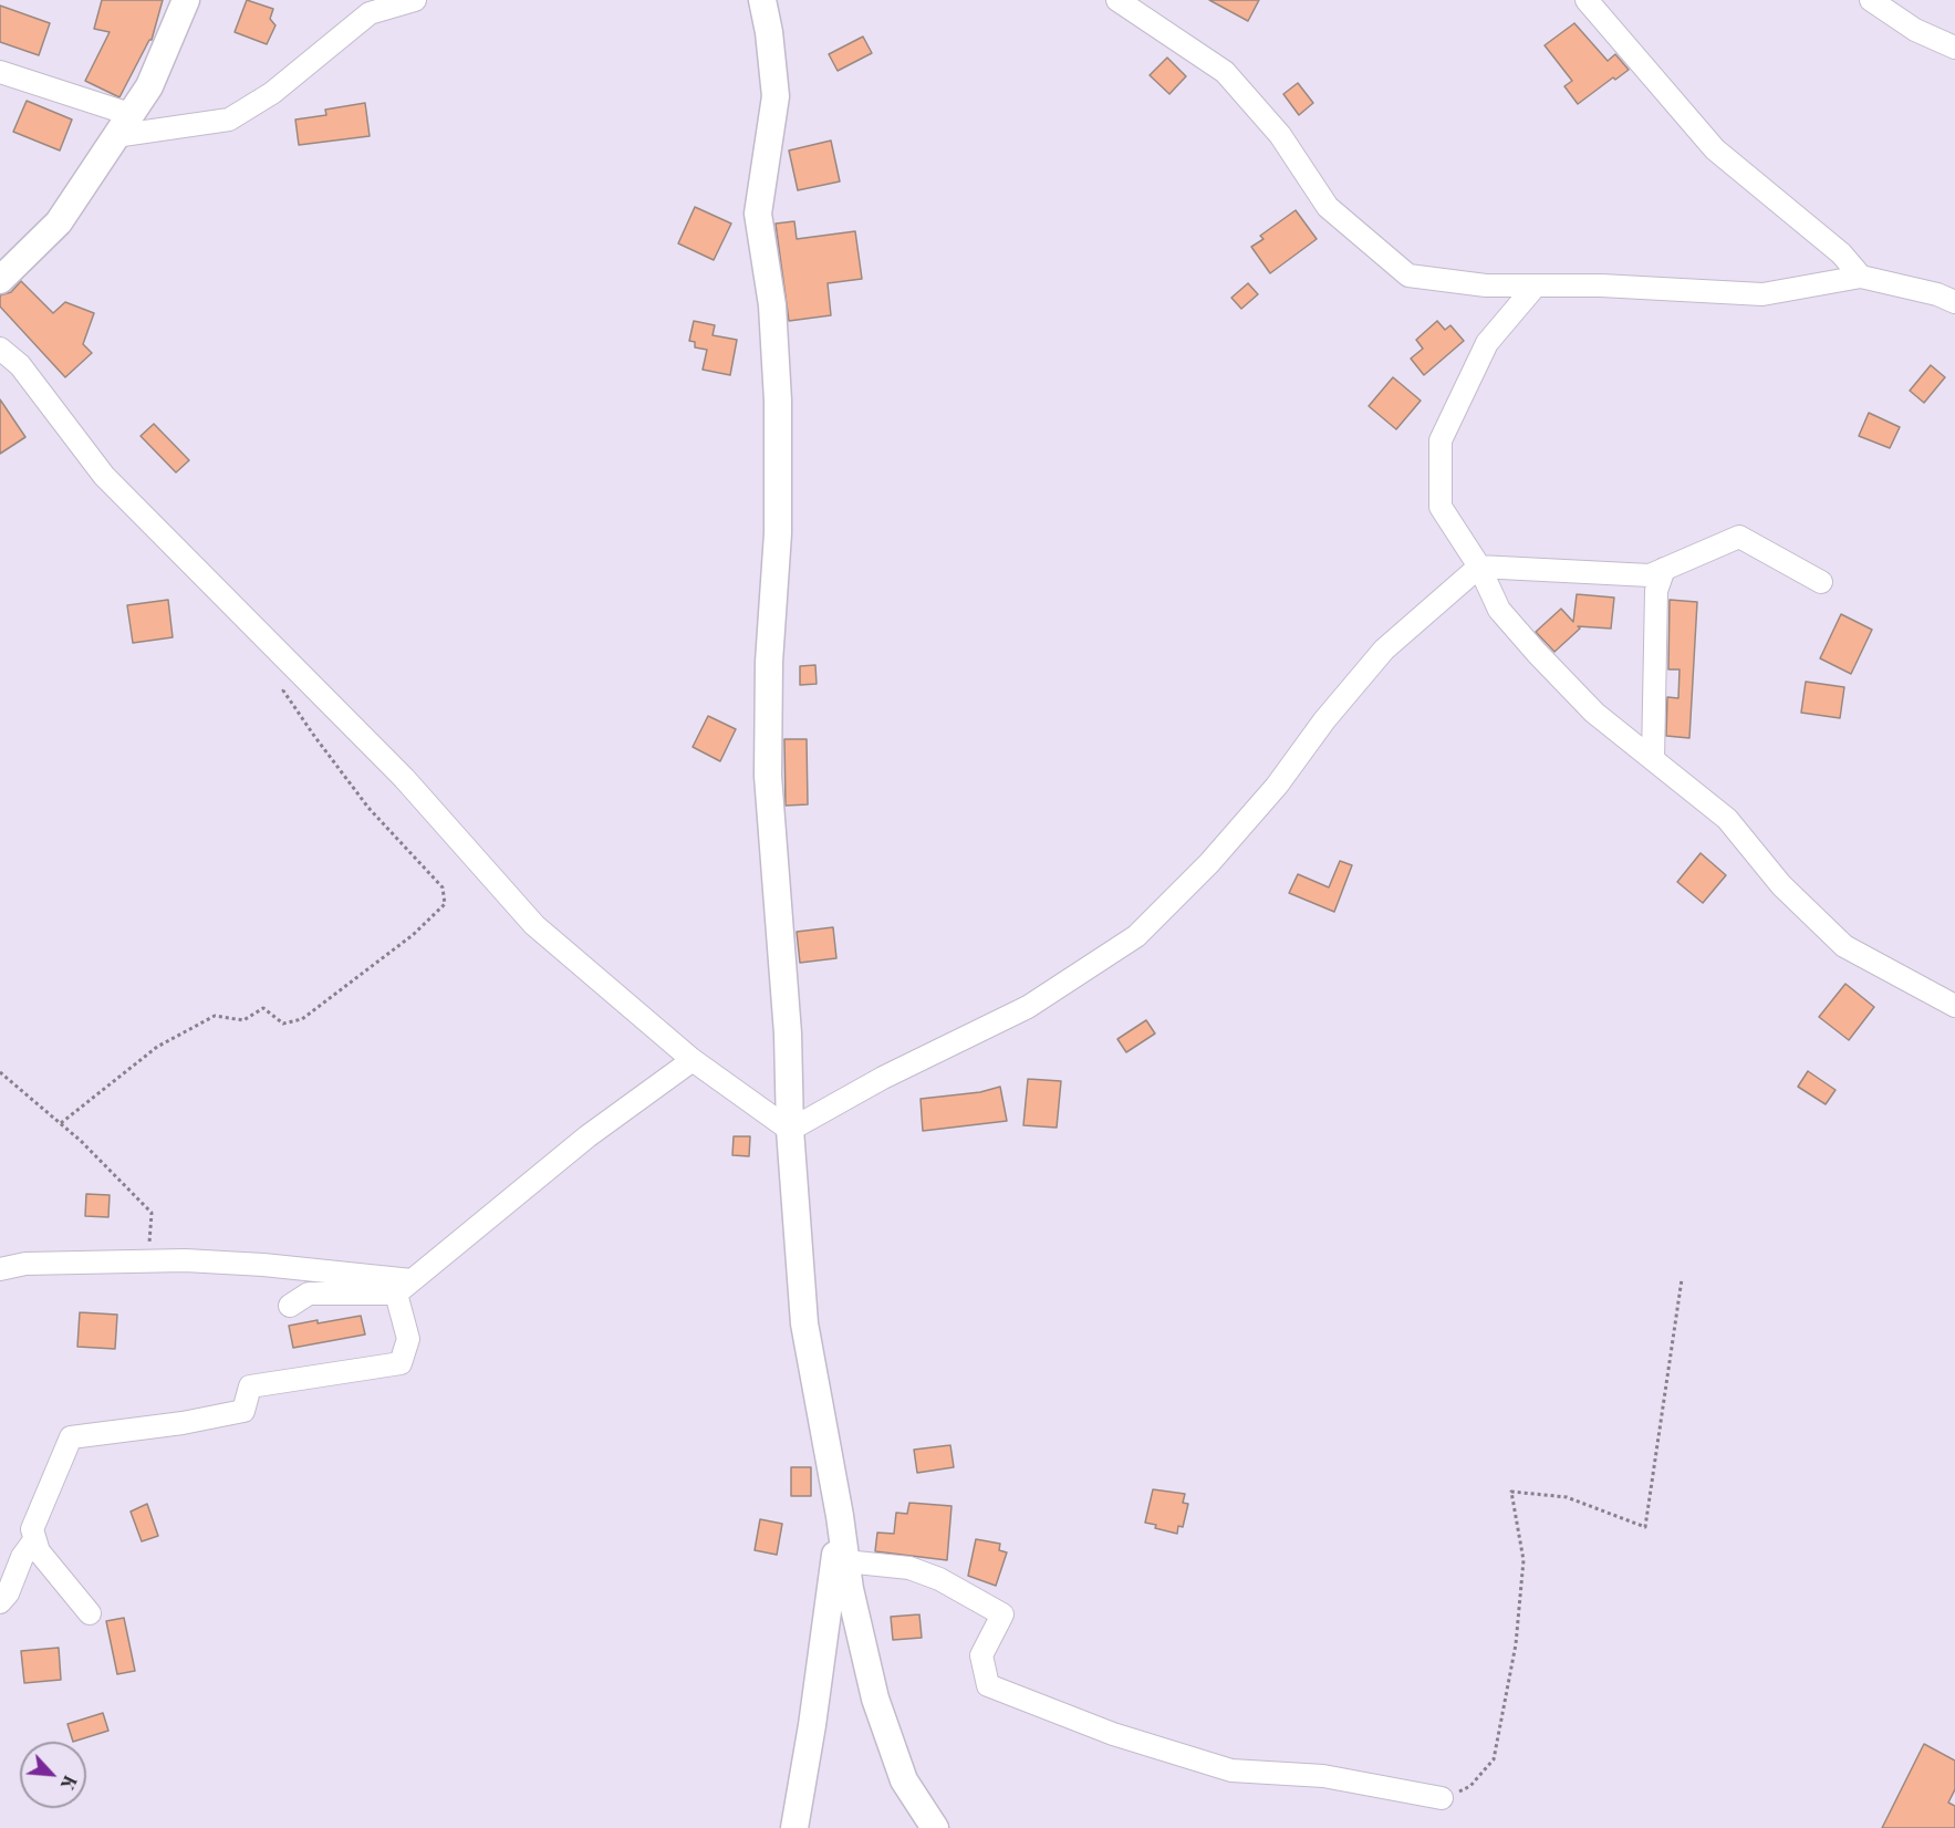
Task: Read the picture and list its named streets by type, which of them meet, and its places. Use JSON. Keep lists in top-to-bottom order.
{
  "north": "bottom right"
}
